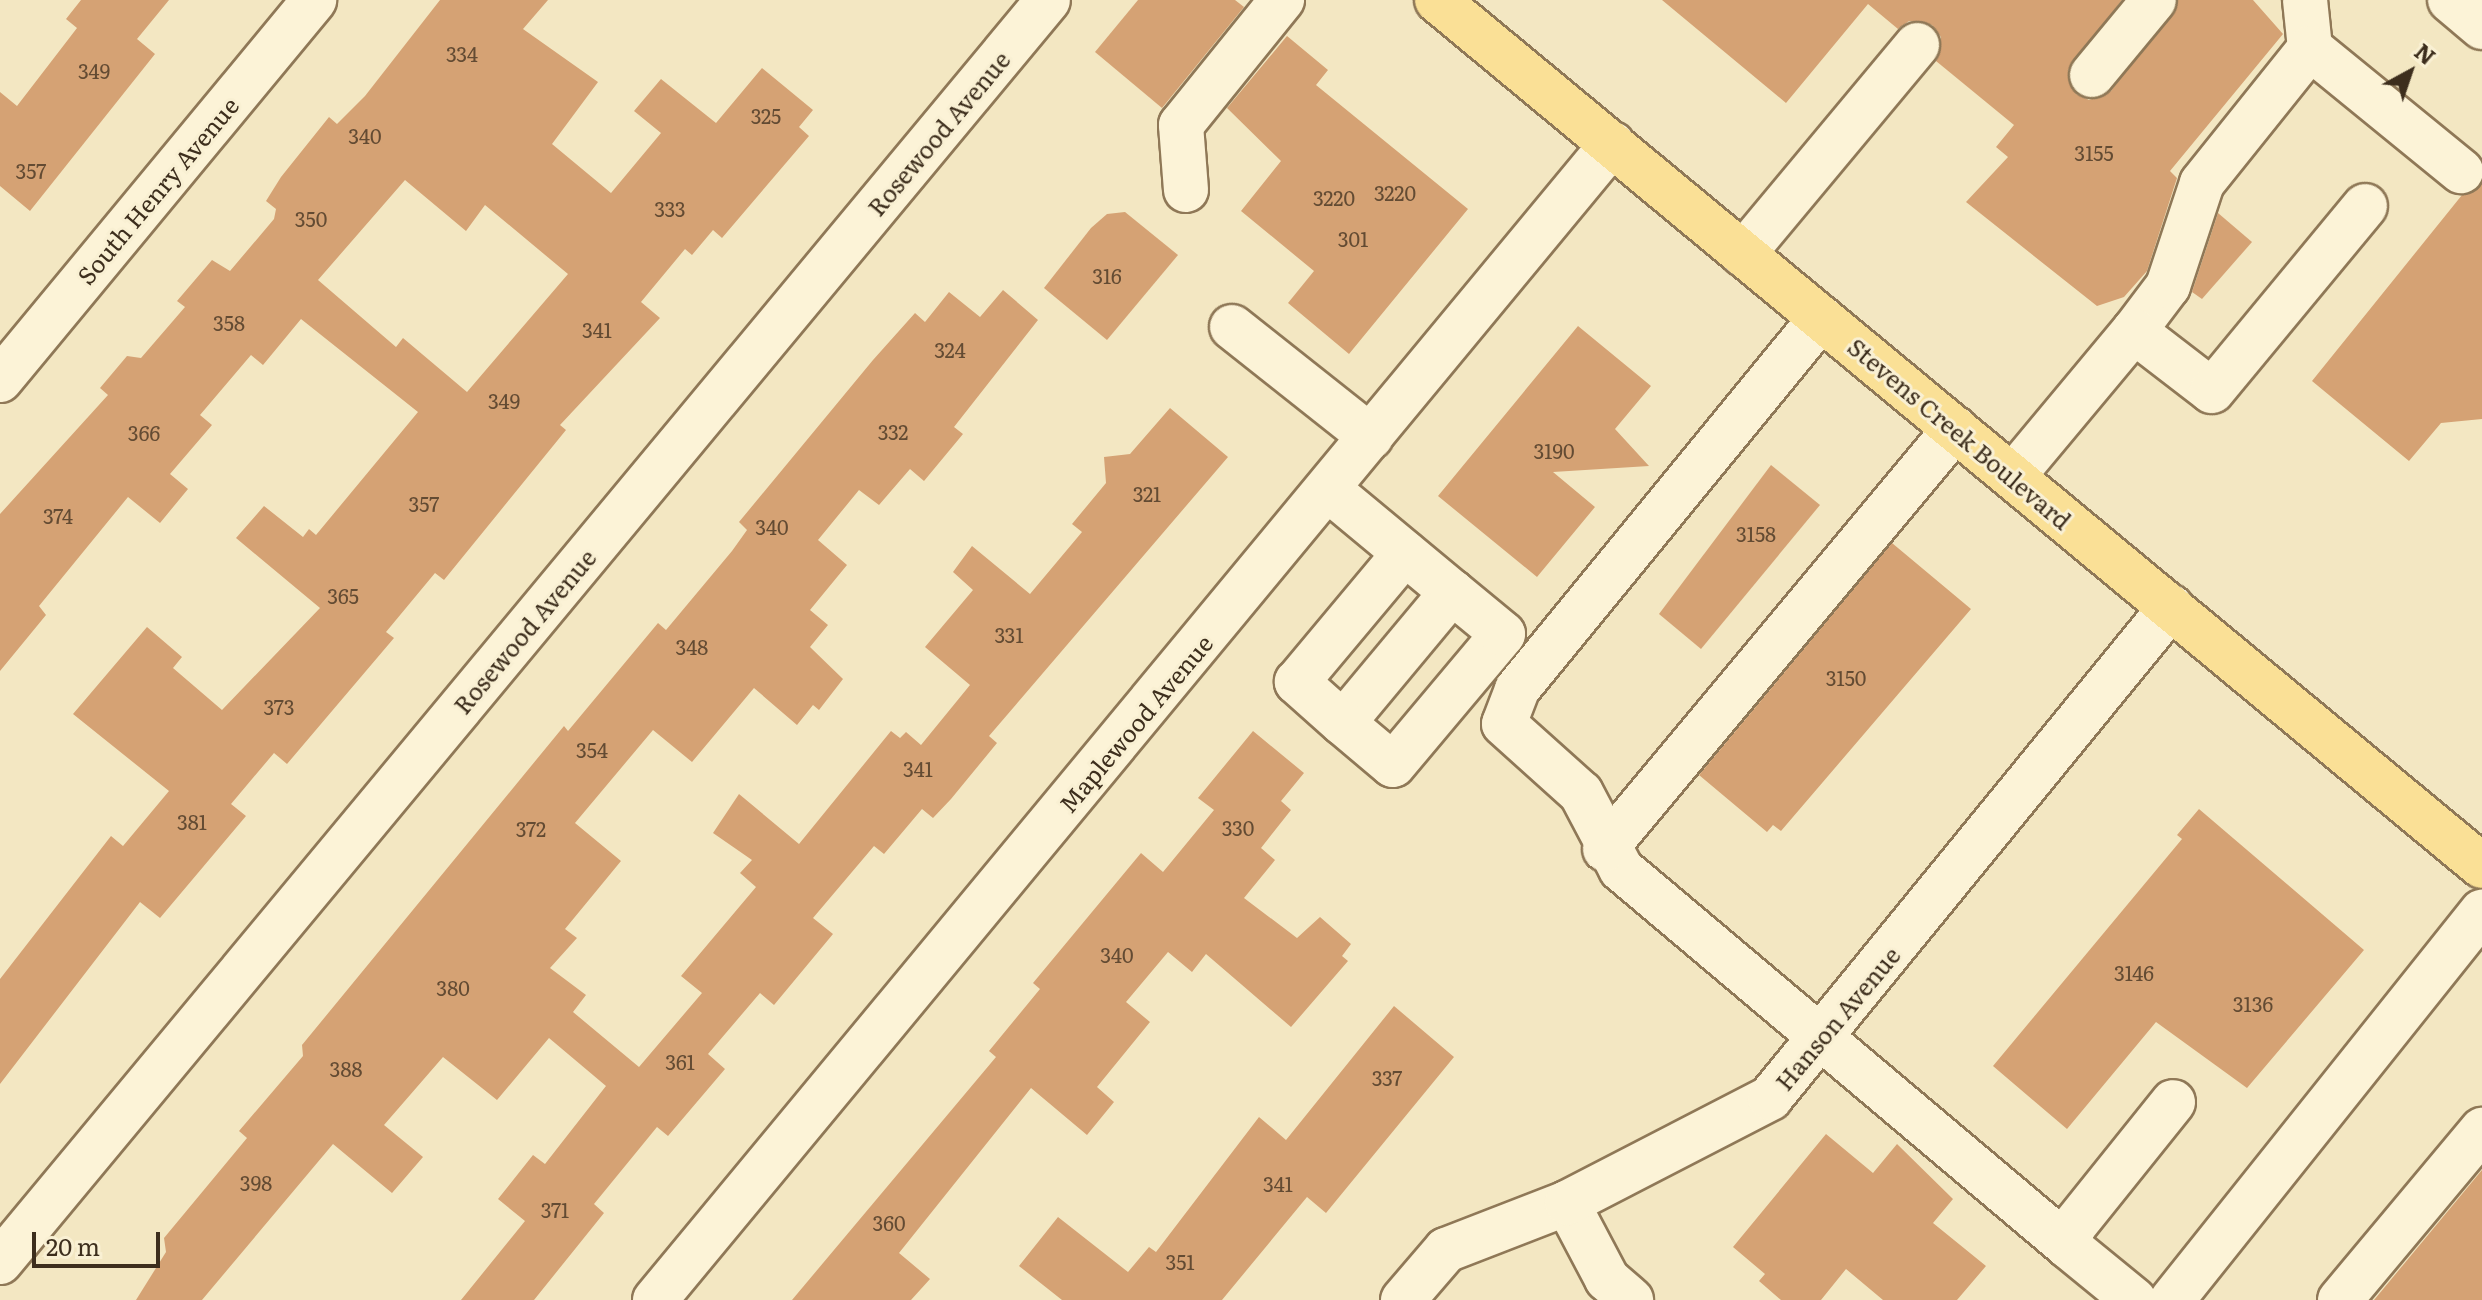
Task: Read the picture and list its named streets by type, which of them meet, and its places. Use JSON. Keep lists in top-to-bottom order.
{
  "streets": {
    "main road": ["Stevens Creek Boulevard"],
    "street": [
      "Rosewood Avenue",
      "South Henry Avenue",
      "Maplewood Avenue",
      "Hanson Avenue"
    ]
  },
  "crossings": [
    ["Stevens Creek Boulevard", "Maplewood Avenue"],
    ["Stevens Creek Boulevard", "Hanson Avenue"]
  ],
  "house_numbers": [
    "334",
    "349",
    "325",
    "340",
    "3155",
    "357",
    "3220",
    "3220",
    "333",
    "350",
    "301",
    "316",
    "358",
    "341",
    "324",
    "349",
    "332",
    "366",
    "3190",
    "321",
    "357",
    "374",
    "340",
    "3158",
    "365",
    "331",
    "348",
    "3150",
    "373",
    "354",
    "341",
    "381",
    "330",
    "372",
    "340",
    "3146",
    "380",
    "3136",
    "361",
    "388",
    "337",
    "398",
    "341",
    "371",
    "360",
    "351"
  ],
  "scale_bar": "20 m",
  "north": "top right"
}
